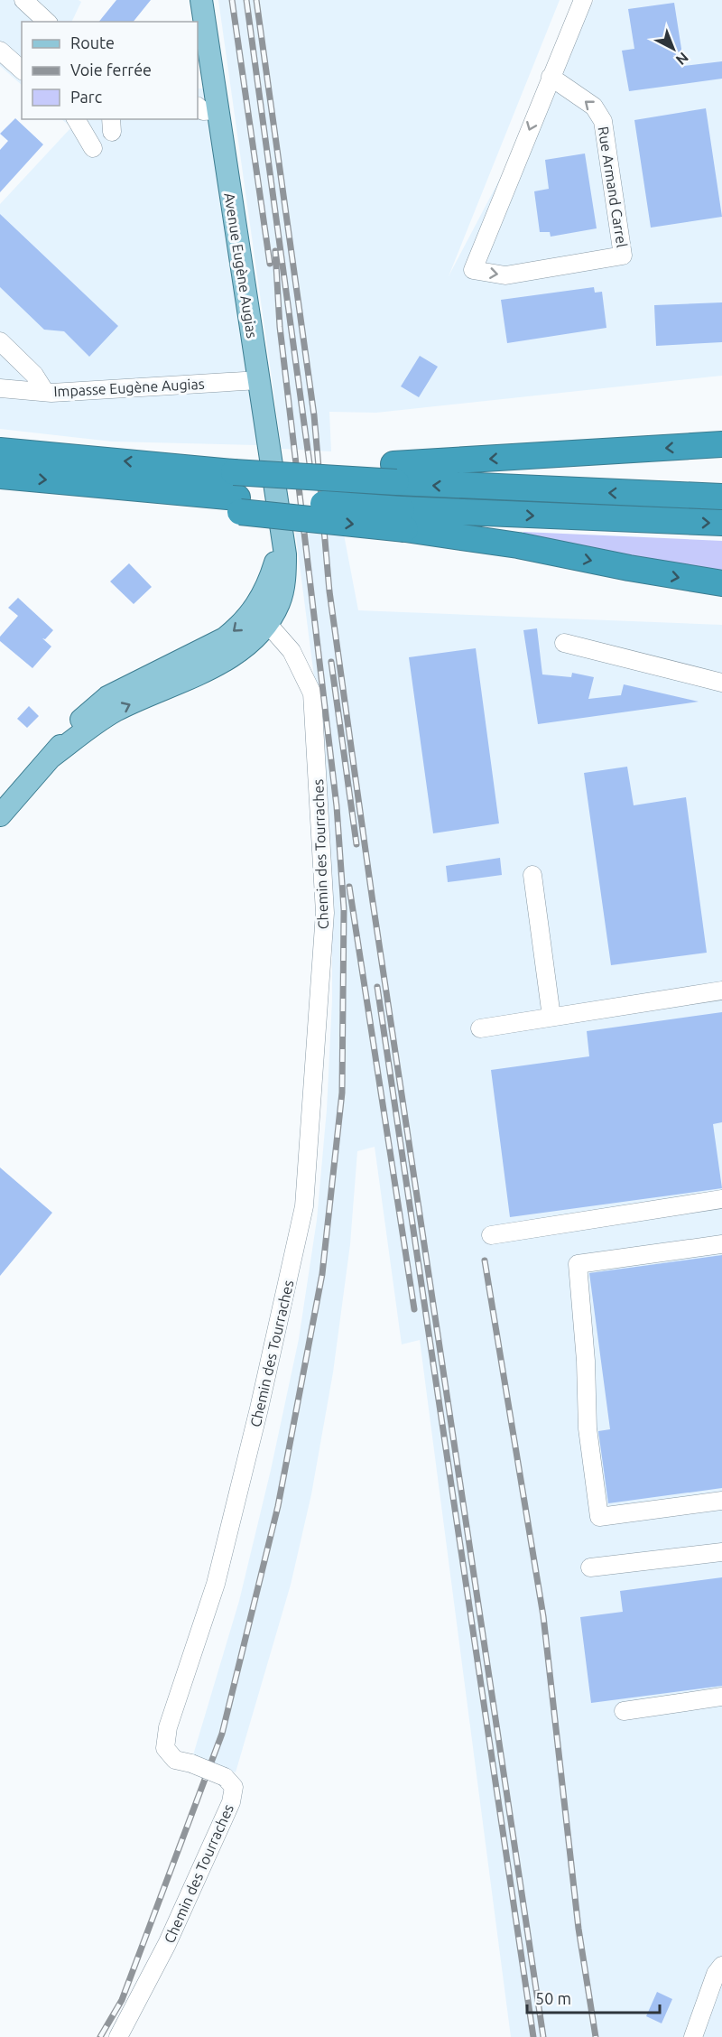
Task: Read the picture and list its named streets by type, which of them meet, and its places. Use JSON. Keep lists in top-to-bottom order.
{
  "streets": {
    "main road": ["Avenue Eugène Augias"],
    "street": ["Rue Armand Carrel", "Impasse Eugène Augias", "Chemin des Tourraches"]
  },
  "crossings": [
    ["Avenue Eugène Augias", "Impasse Eugène Augias"],
    ["Avenue Eugène Augias", "Chemin des Tourraches"]
  ],
  "legend": ["Route", "Voie ferrée", "Parc"],
  "scale_bar": "50 m",
  "north": "bottom right"
}
